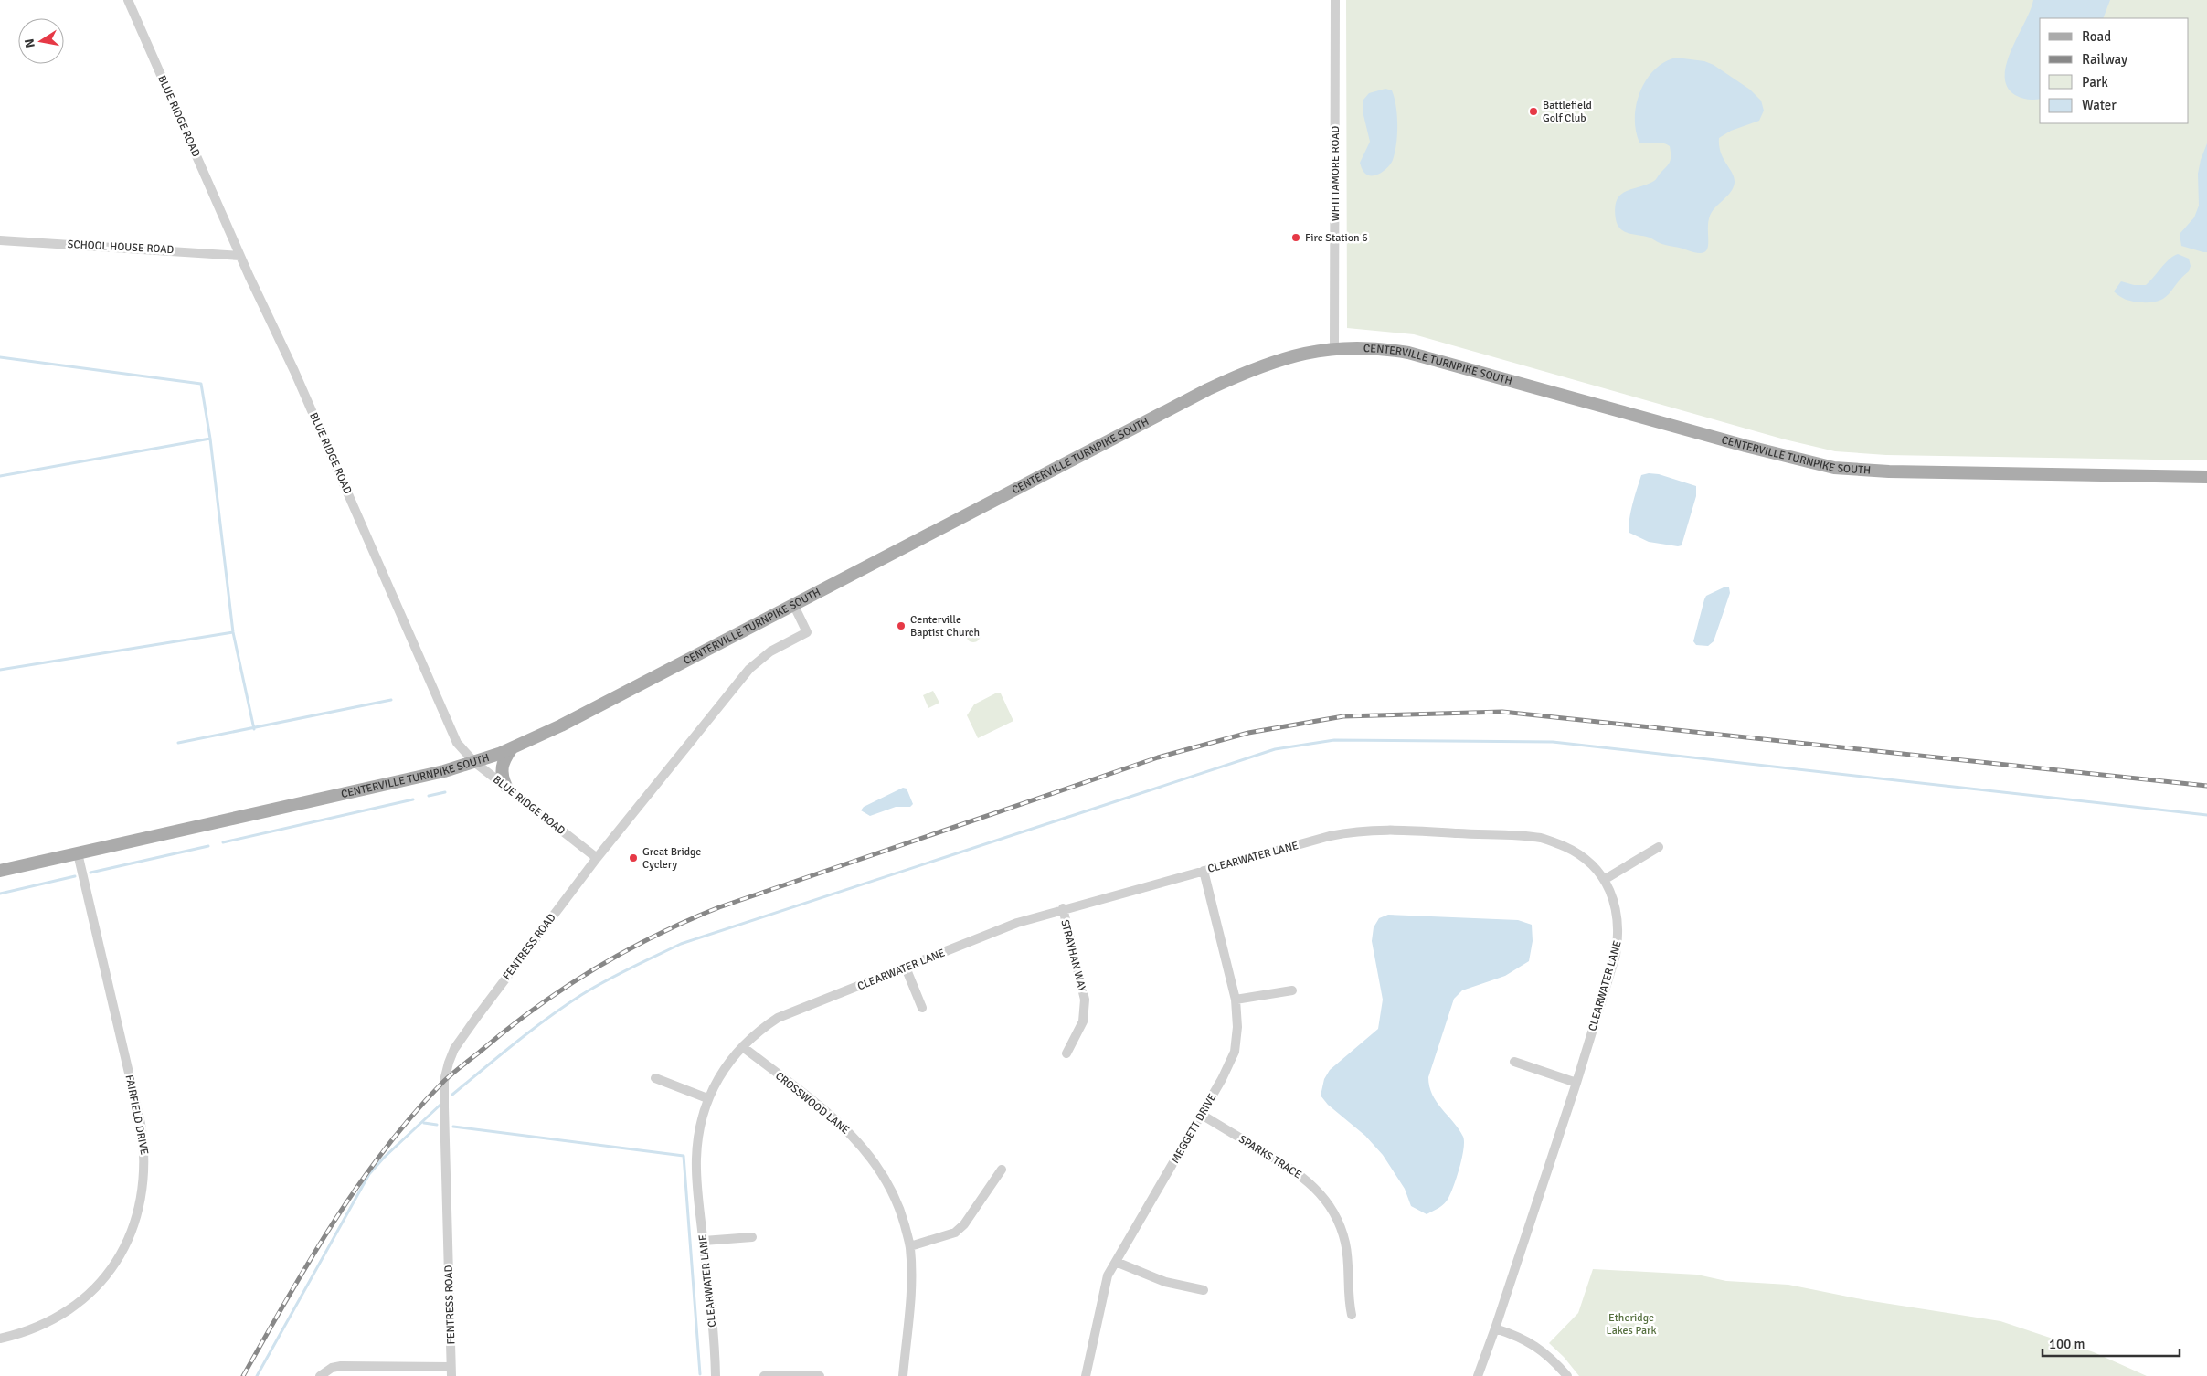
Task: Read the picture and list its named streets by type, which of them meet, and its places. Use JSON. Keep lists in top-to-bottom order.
{
  "streets": {
    "main road": ["CENTERVILLE TURNPIKE SOUTH"],
    "street": [
      "BLUE RIDGE ROAD",
      "WHITTAMORE ROAD",
      "SCHOOL HOUSE ROAD",
      "CLEARWATER LANE",
      "FENTRESS ROAD",
      "STRAYHAN WAY",
      "CROSSWOOD LANE",
      "FAIRFIELD DRIVE",
      "MEGGETT DRIVE",
      "SPARKS TRACE"
    ]
  },
  "crossings": [
    ["BLUE RIDGE ROAD", "SCHOOL HOUSE ROAD"],
    ["BLUE RIDGE ROAD", "CENTERVILLE TURNPIKE SOUTH"],
    ["BLUE RIDGE ROAD", "FENTRESS ROAD"],
    ["WHITTAMORE ROAD", "CENTERVILLE TURNPIKE SOUTH"],
    ["CENTERVILLE TURNPIKE SOUTH", "FENTRESS ROAD"],
    ["CENTERVILLE TURNPIKE SOUTH", "FAIRFIELD DRIVE"],
    ["CLEARWATER LANE", "STRAYHAN WAY"],
    ["CLEARWATER LANE", "CROSSWOOD LANE"],
    ["CLEARWATER LANE", "MEGGETT DRIVE"],
    ["MEGGETT DRIVE", "SPARKS TRACE"]
  ],
  "parks": ["Etheridge Lakes Park"],
  "places": [
    "Battlefield Golf Club",
    "Fire Station 6",
    "Centerville Baptist Church",
    "Great Bridge Cyclery"
  ],
  "legend": [
    "Road",
    "Railway",
    "Park",
    "Water"
  ],
  "scale_bar": "100 m",
  "north": "left"
}
